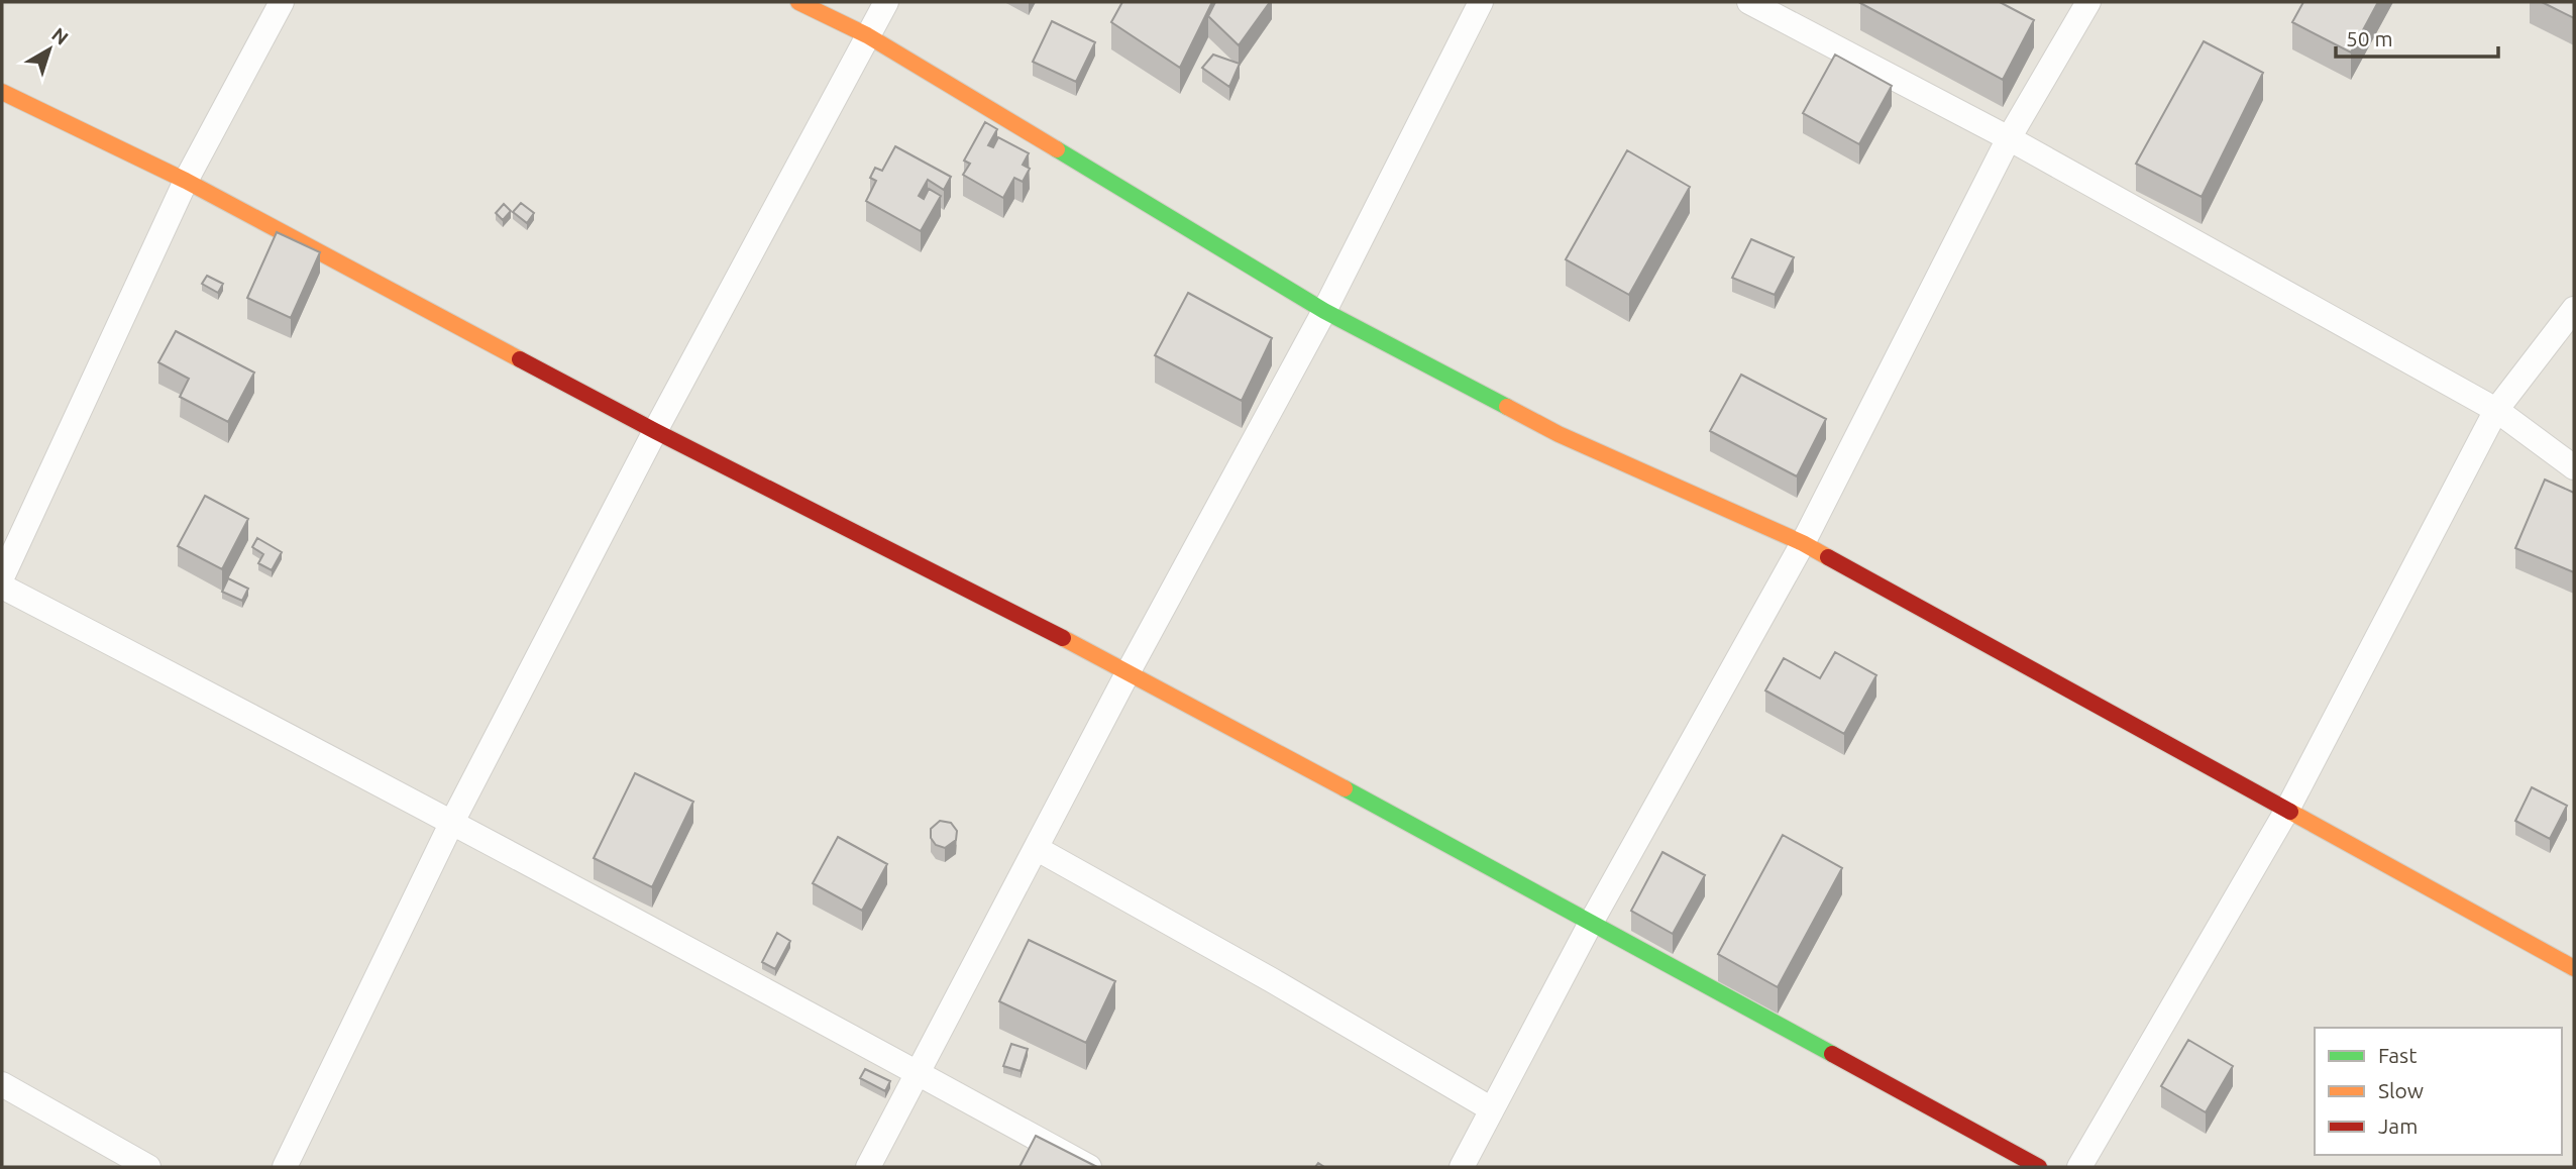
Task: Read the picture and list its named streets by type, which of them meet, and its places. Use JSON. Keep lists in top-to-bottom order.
{
  "legend": ["Fast", "Slow", "Jam"],
  "scale_bar": "50 m",
  "north": "top right"
}
